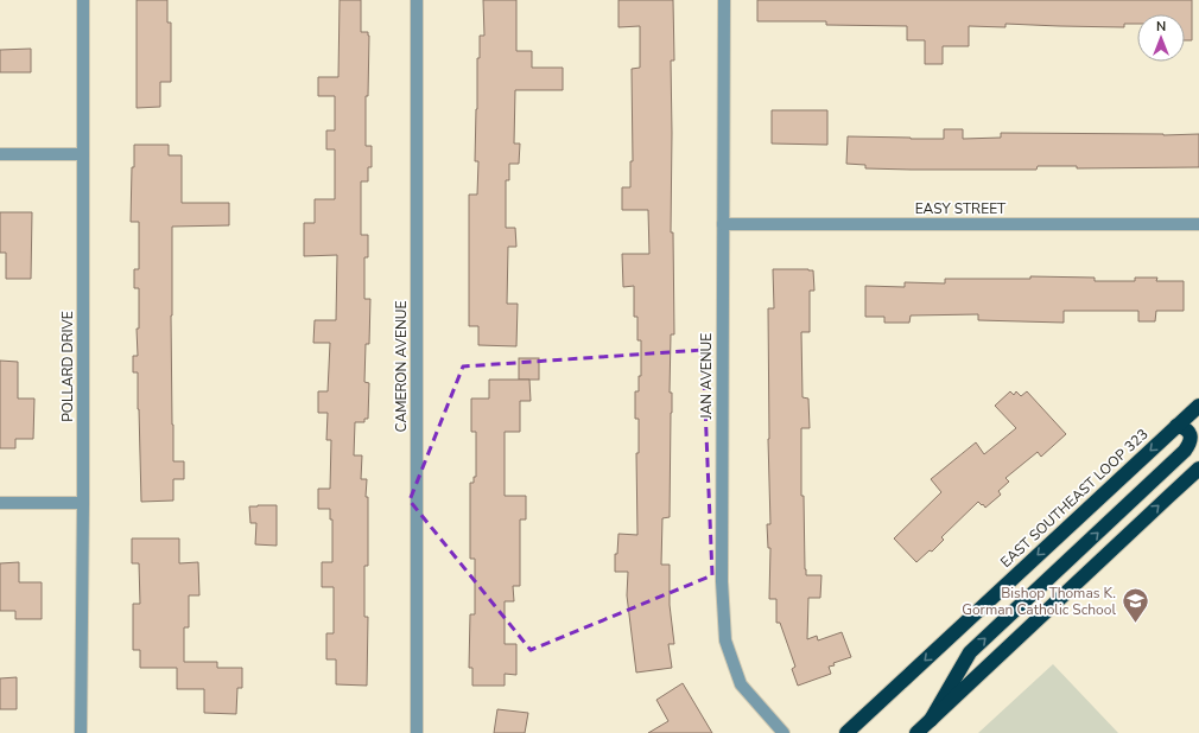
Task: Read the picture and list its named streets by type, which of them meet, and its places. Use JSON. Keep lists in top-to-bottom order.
{
  "streets": {
    "highway": ["EAST SOUTHEAST LOOP 323"],
    "street": [
      "EASY STREET",
      "POLLARD DRIVE",
      "CAMERON AVENUE",
      "JAN AVENUE"
    ]
  },
  "crossings": [
    ["EASY STREET", "JAN AVENUE"]
  ],
  "places": {
    "school or university": ["Bishop Thomas K. Gorman Catholic School"]
  },
  "north": "top"
}
